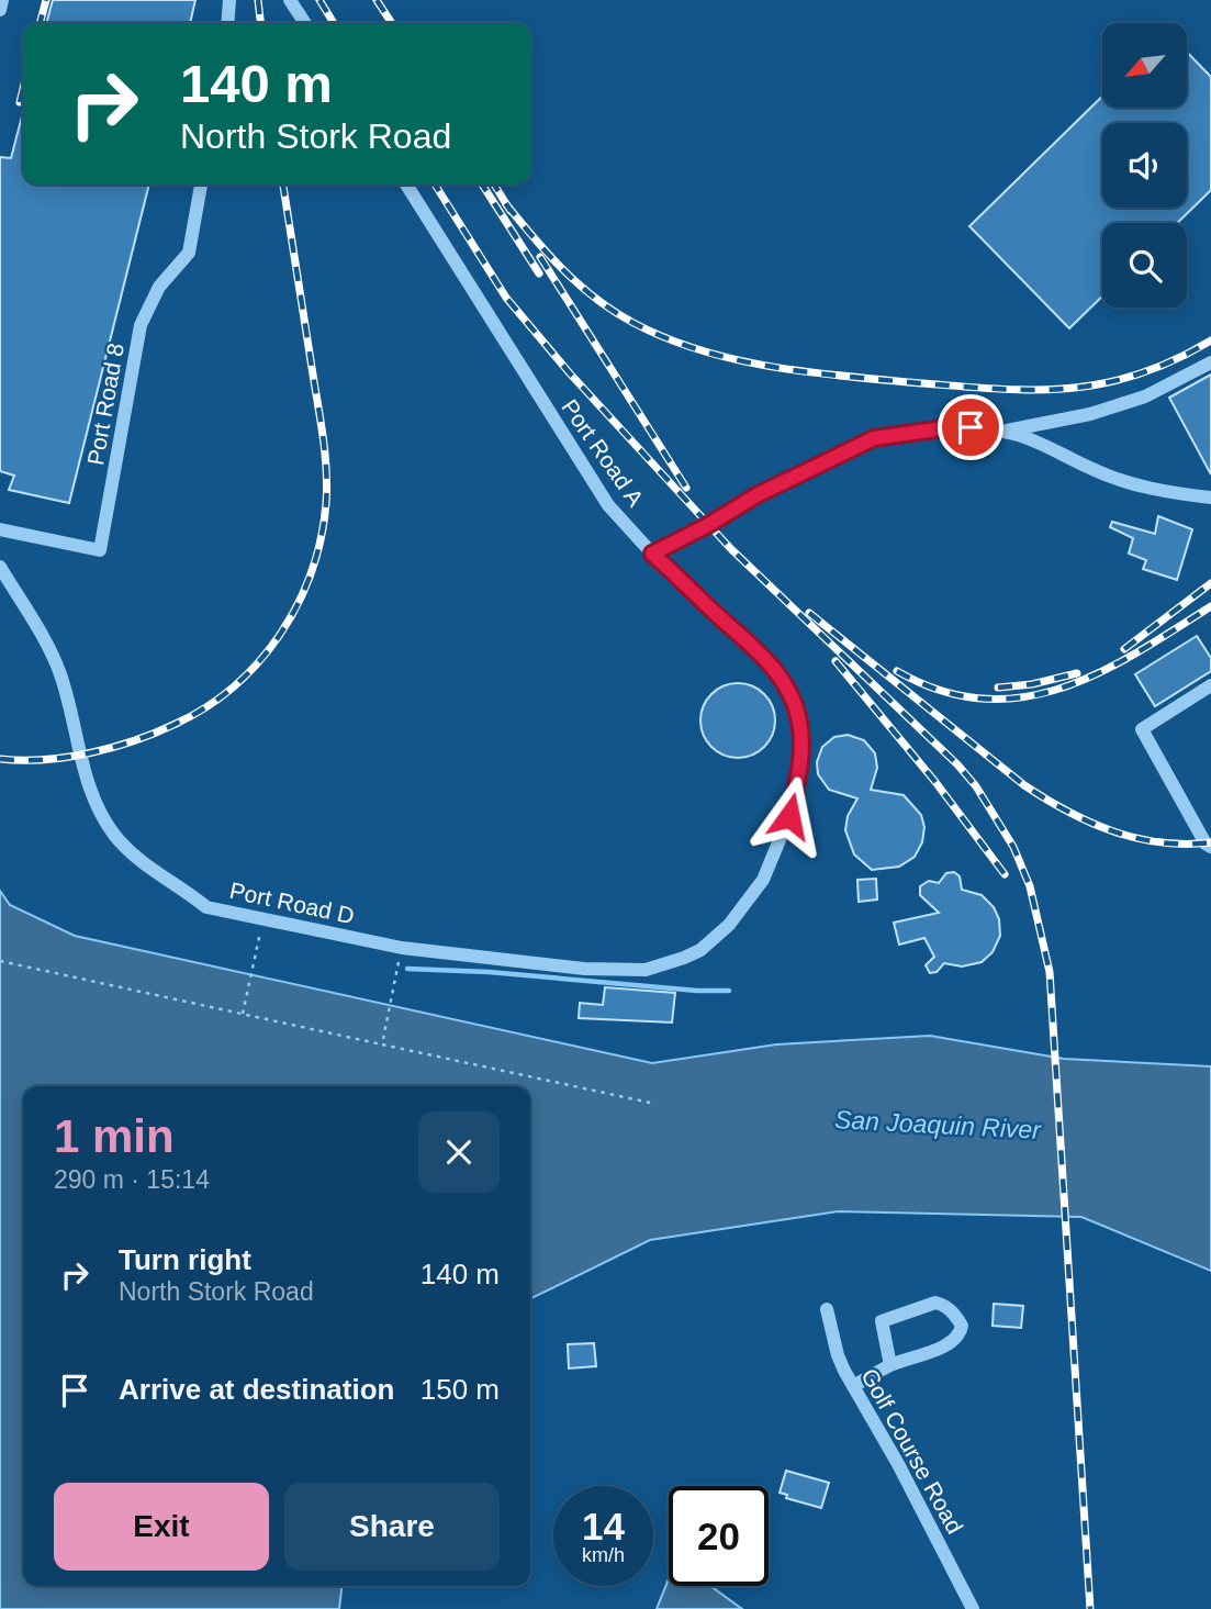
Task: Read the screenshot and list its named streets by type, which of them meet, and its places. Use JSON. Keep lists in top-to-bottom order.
{
  "streets": {
    "street": [
      "Port Road 8",
      "Port Road A",
      "Port Road D",
      "Golf Course Road"
    ]
  },
  "crossings": [
    ["Port Road A", "Port Road D"]
  ],
  "water": ["San Joaquin River"],
  "north": "bottom left",
  "page": {
    "turn": ["140 m", "North Stork Road"],
    "heading": ["1 min", "290 m · 15:14"],
    "list": [
      {
        "name": "Turn right",
        "note": "North Stork Road",
        "value": "140 m"
      },
      {
        "name": "Arrive at destination",
        "value": "150 m"
      }
    ],
    "buttons": ["Exit", "Share"],
    "speed": "14 km/h",
    "limit": "20"
  }
}
